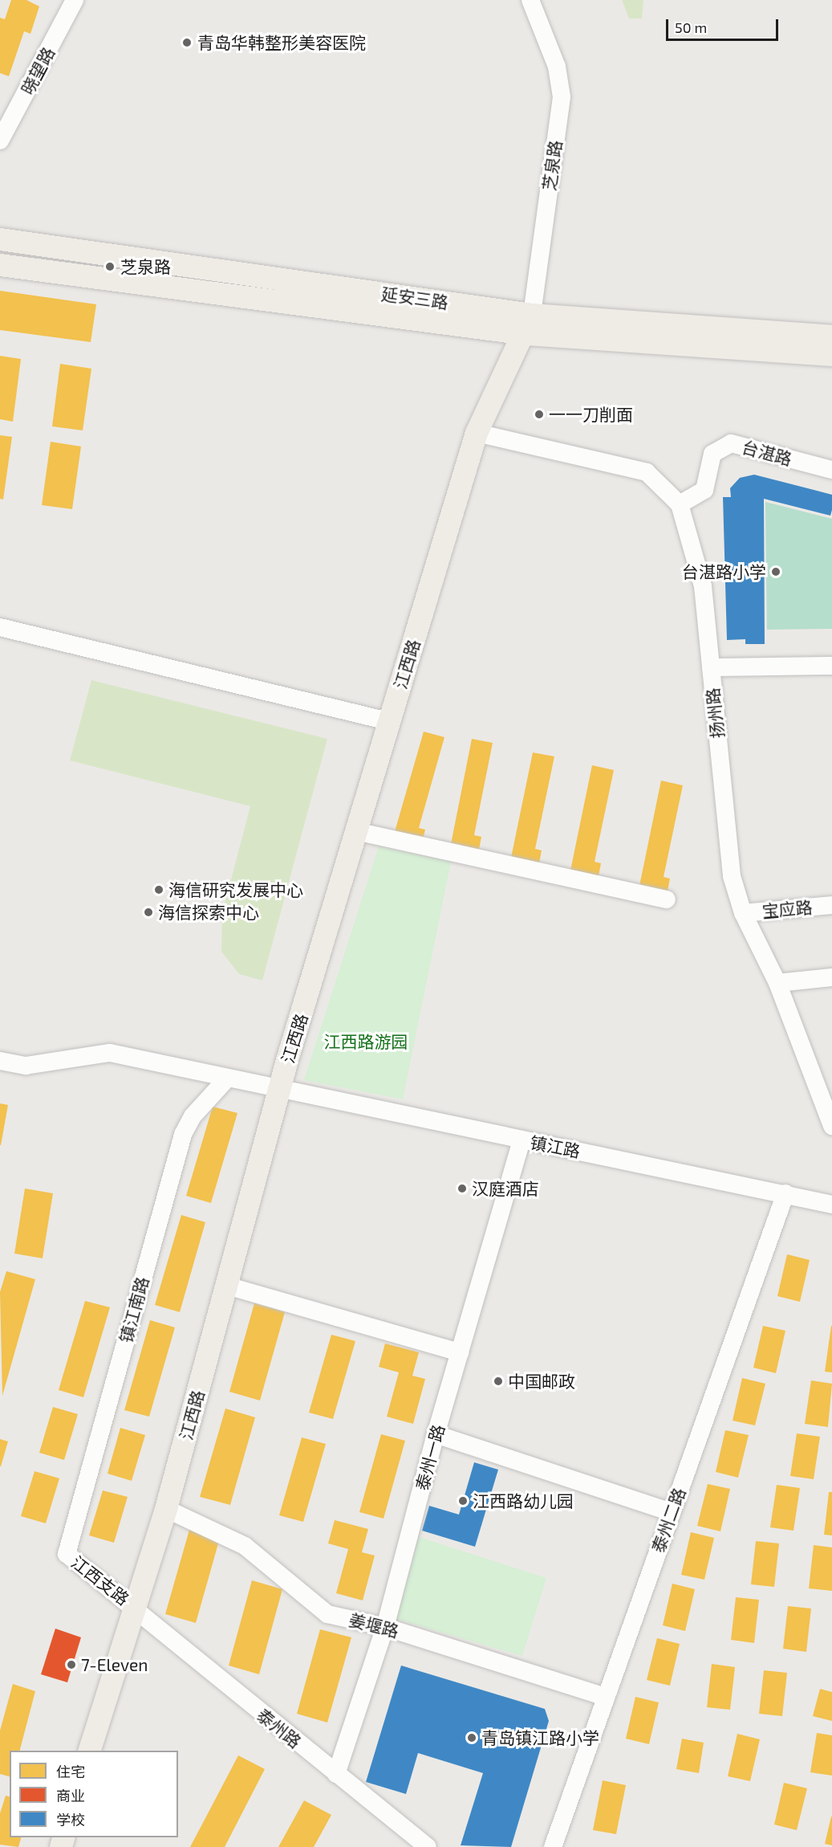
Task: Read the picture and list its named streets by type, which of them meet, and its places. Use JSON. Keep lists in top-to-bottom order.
{
  "streets": {
    "main road": ["延安三路", "江西路"],
    "street": [
      "晓望路",
      "芝泉路",
      "台湛路",
      "扬州路",
      "宝应路",
      "镇江路",
      "镇江南路",
      "泰州一路",
      "泰州二路",
      "江西支路",
      "姜堰路",
      "泰州路"
    ]
  },
  "crossings": [
    ["芝泉路", "延安三路"],
    ["芝泉路", "江西路"],
    ["延安三路", "江西路"],
    ["台湛路", "扬州路"],
    ["江西路", "扬州路"],
    ["江西路", "镇江路"],
    ["江西路", "江西支路"],
    ["江西路", "姜堰路"],
    ["江西路", "泰州路"],
    ["扬州路", "宝应路"],
    ["镇江路", "泰州一路"],
    ["镇江路", "泰州二路"],
    ["镇江南路", "江西支路"],
    ["泰州一路", "姜堰路"],
    ["泰州一路", "泰州路"],
    ["泰州二路", "姜堰路"],
    ["江西支路", "泰州路"]
  ],
  "parks": ["江西路游园"],
  "places": [
    "青岛华韩整形美容医院",
    "芝泉路",
    "一一刀削面",
    "台湛路小学",
    "海信研究发展中心",
    "海信探索中心",
    "汉庭酒店",
    "中国邮政",
    "江西路幼儿园",
    "7-Eleven",
    "青岛镇江路小学"
  ],
  "legend": ["住宅", "商业", "学校"],
  "scale_bar": "50 m"
}
